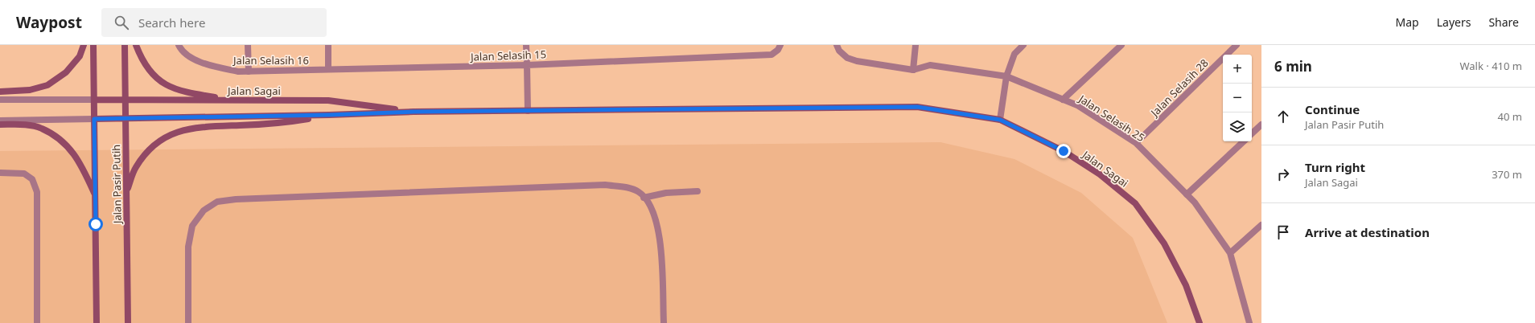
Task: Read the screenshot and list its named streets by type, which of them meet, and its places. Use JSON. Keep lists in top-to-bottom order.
{
  "streets": {
    "main road": ["Jalan Sagai", "Jalan Pasir Putih"],
    "street": [
      "Jalan Selasih 15",
      "Jalan Selasih 16",
      "Jalan Selasih 28",
      "Jalan Selasih 25"
    ]
  },
  "crossings": [
    ["Jalan Selasih 15", "Jalan Selasih 16"],
    ["Jalan Selasih 28", "Jalan Selasih 25"],
    ["Jalan Sagai", "Jalan Pasir Putih"]
  ],
  "page": {
    "header": "Waypost",
    "search": "Search here",
    "nav": ["Map", "Layers", "Share"],
    "heading": ["6 min", "Walk · 410 m"],
    "map_buttons": ["+", "−"],
    "list": [
      ["Continue", "Jalan Pasir Putih", "40 m"],
      ["Turn right", "Jalan Sagai", "370 m"],
      "Arrive at destination"
    ]
  }
}
